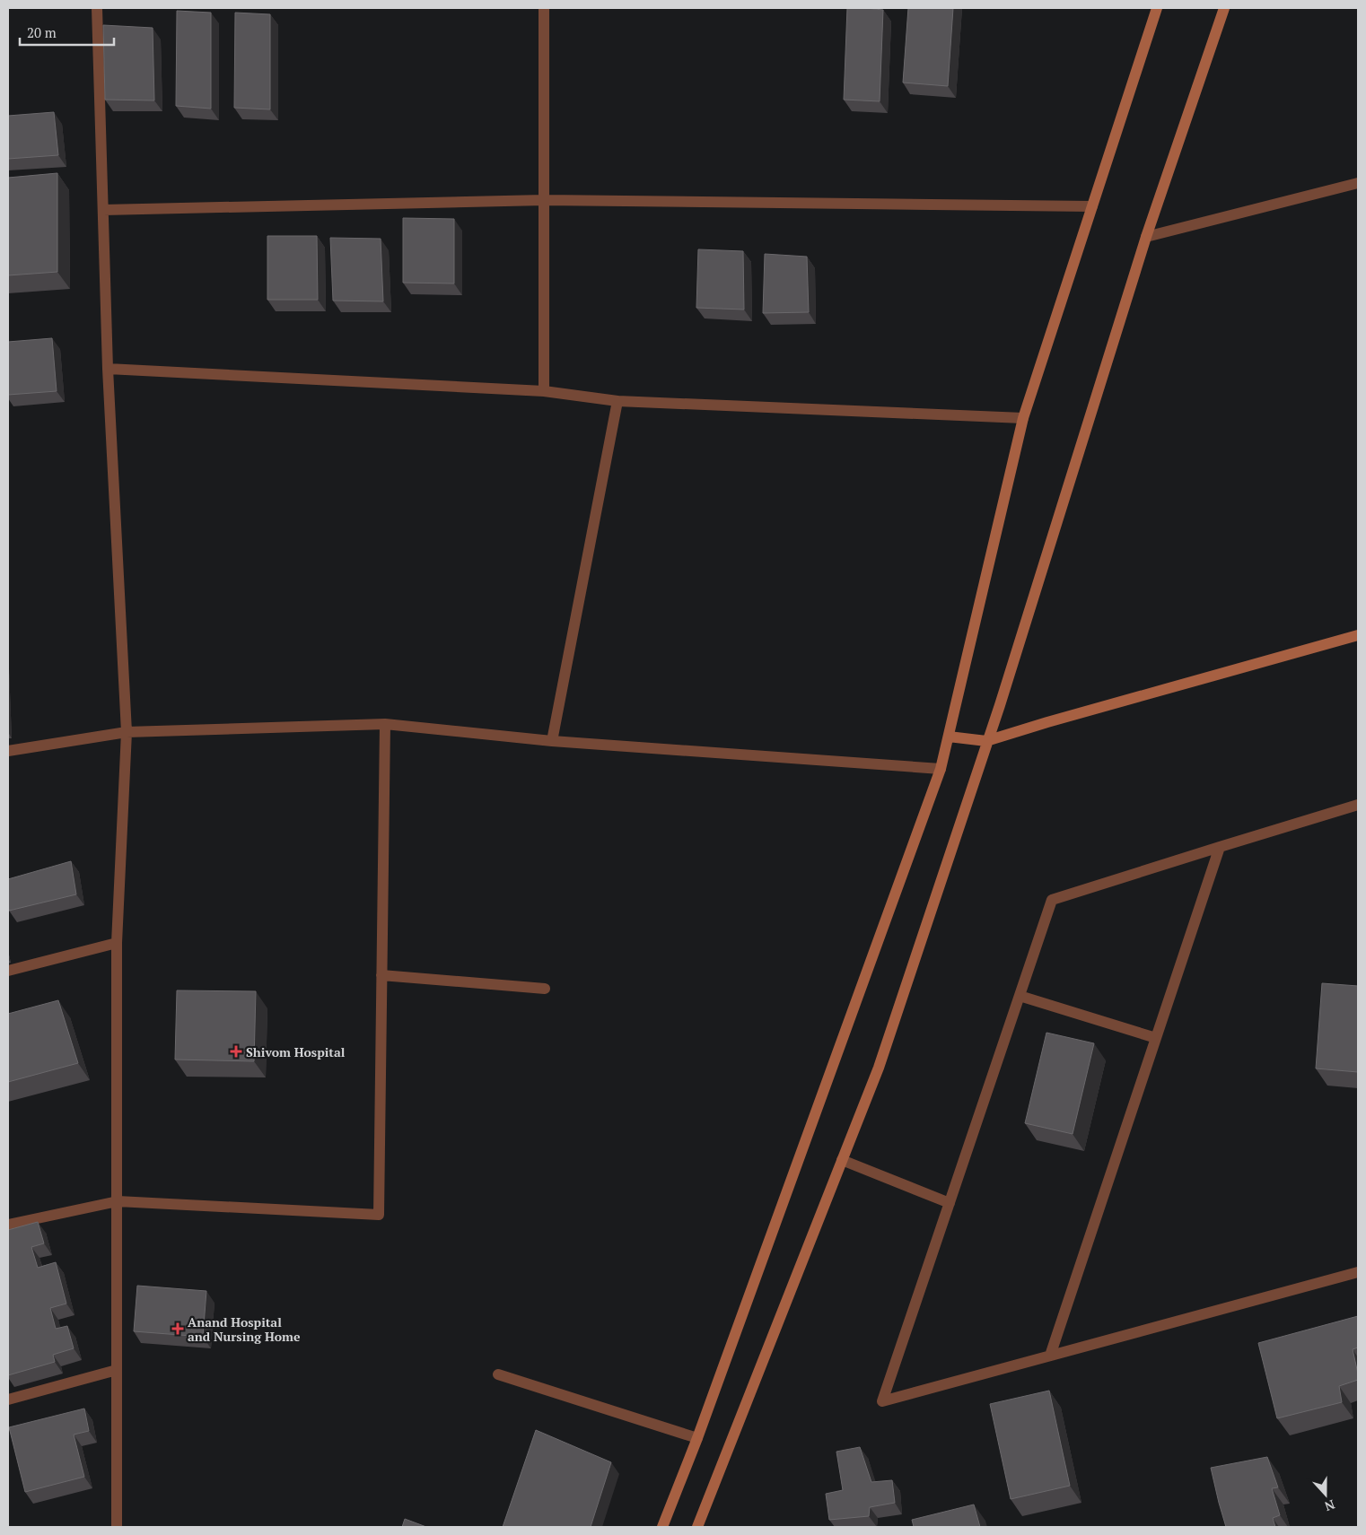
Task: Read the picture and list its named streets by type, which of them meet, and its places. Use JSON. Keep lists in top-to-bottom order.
{
  "places": {
    "health": ["Shivom Hospital", "Anand Hospital and Nursing Home"]
  },
  "scale_bar": "20 m",
  "north": "bottom"
}
